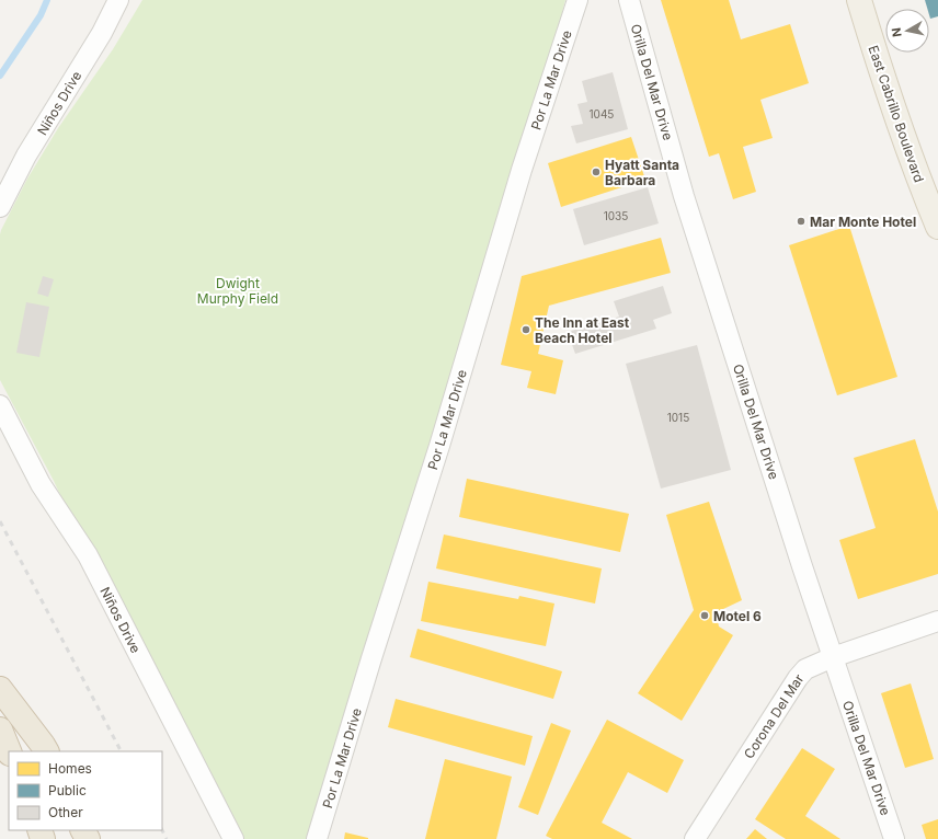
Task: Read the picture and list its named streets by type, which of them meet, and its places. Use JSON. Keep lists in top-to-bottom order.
{
  "streets": {
    "main road": ["East Cabrillo Boulevard"],
    "street": [
      "Por La Mar Drive",
      "Orilla Del Mar Drive",
      "Niños Drive",
      "Corona Del Mar"
    ]
  },
  "crossings": [
    ["Orilla Del Mar Drive", "Corona Del Mar"]
  ],
  "parks": ["Dwight Murphy Field"],
  "places": [
    "Hyatt Santa Barbara",
    "Mar Monte Hotel",
    "The Inn at East Beach Hotel",
    "Motel 6"
  ],
  "house_numbers": ["1045", "1035", "1015"],
  "legend": ["Homes", "Public", "Other"],
  "north": "left"
}
